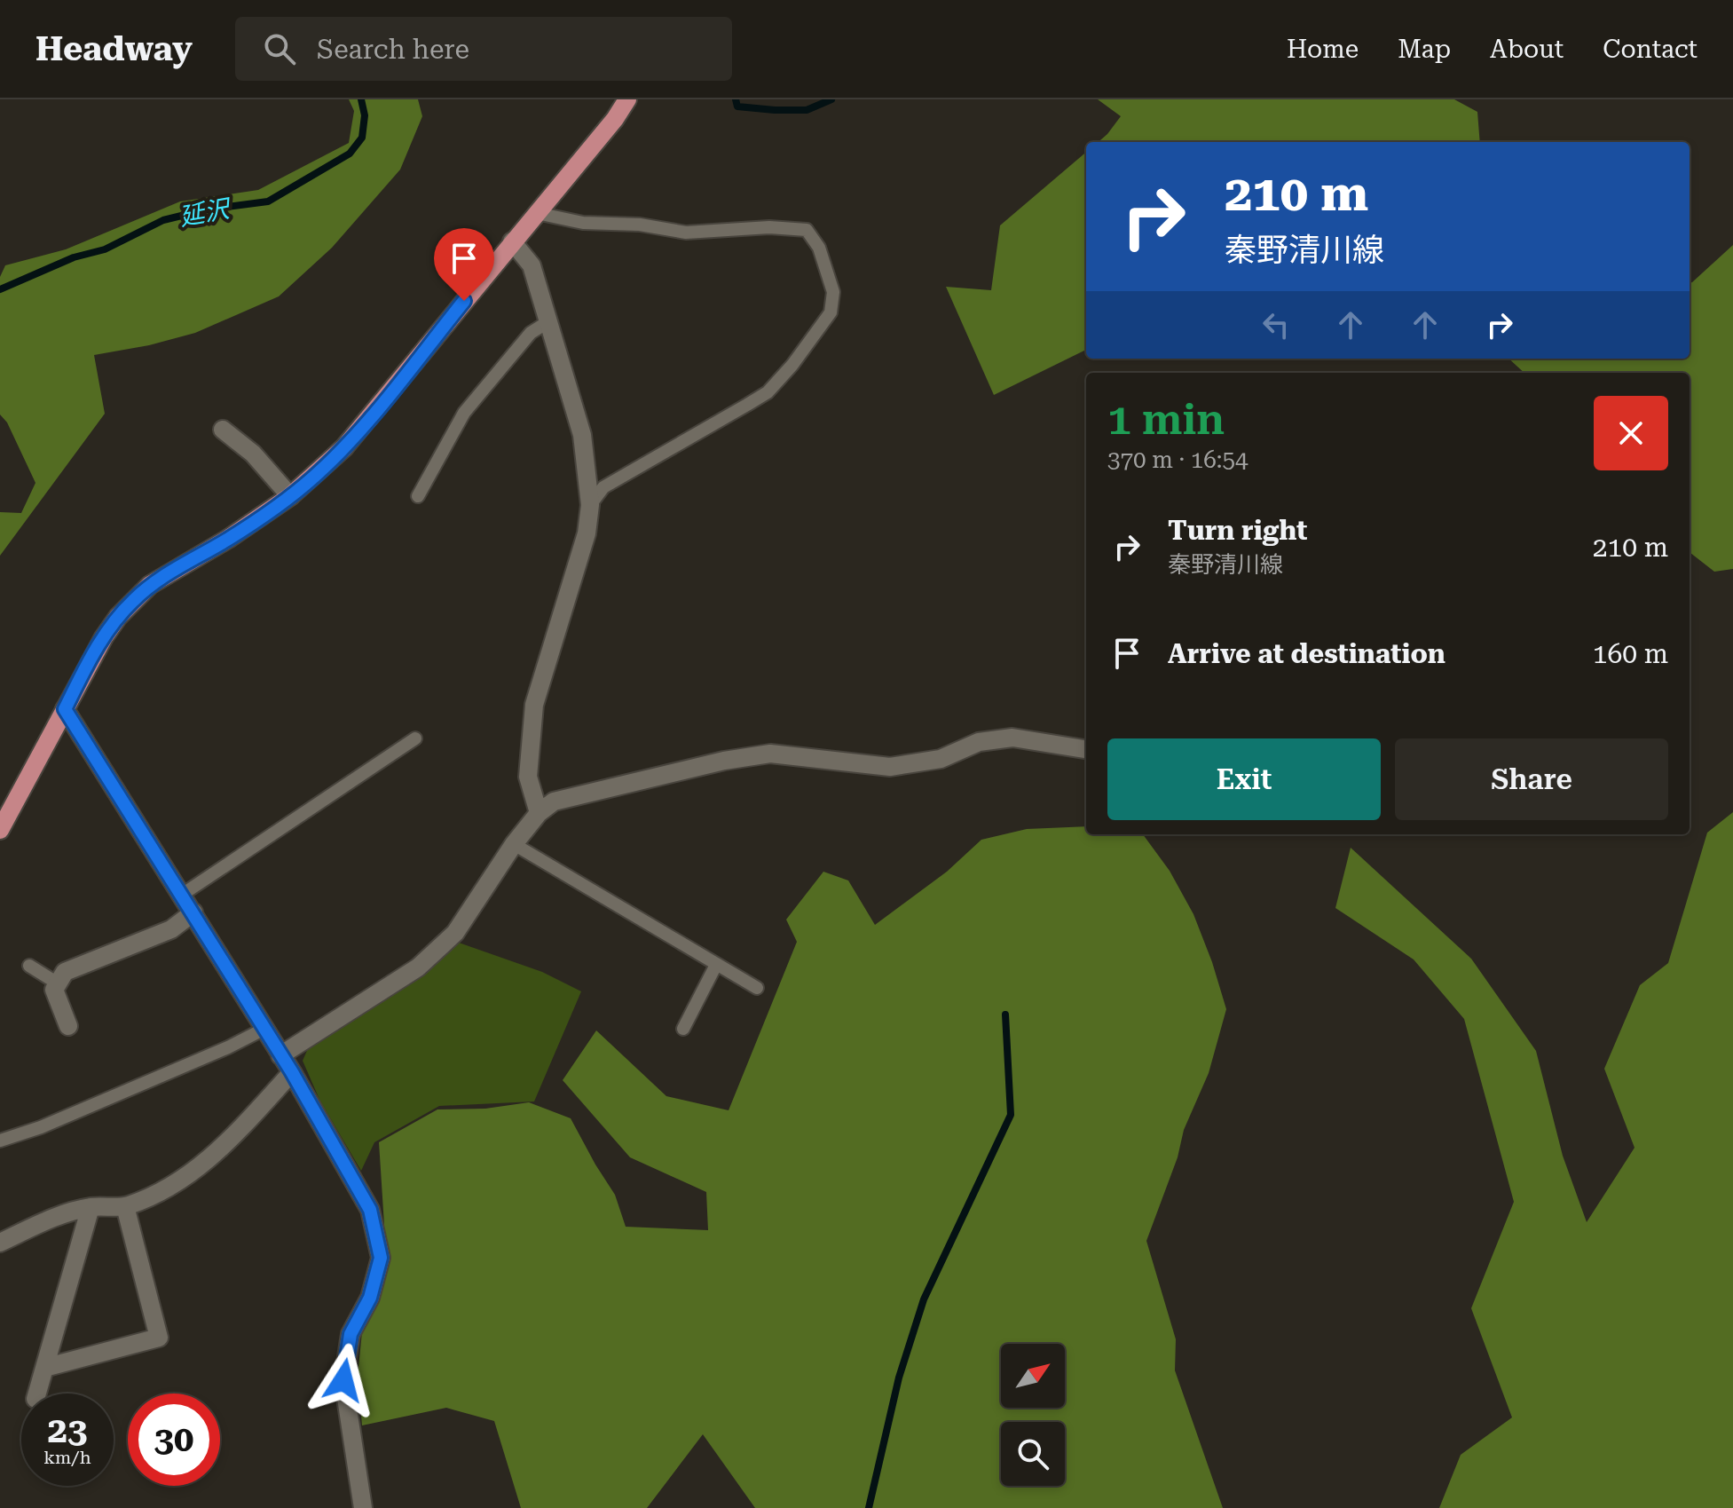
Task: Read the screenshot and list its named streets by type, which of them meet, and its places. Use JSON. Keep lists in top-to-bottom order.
{
  "water": ["延沢"],
  "north": "top right",
  "page": {
    "header": "Headway",
    "search": "Search here",
    "nav": [
      "Home",
      "Map",
      "About",
      "Contact"
    ],
    "turn": ["210 m", "秦野清川線"],
    "heading": ["1 min", "370 m · 16:54"],
    "list": [
      {
        "name": "Turn right",
        "note": "秦野清川線",
        "value": "210 m"
      },
      {
        "name": "Arrive at destination",
        "value": "160 m"
      }
    ],
    "buttons": ["Exit", "Share"],
    "speed": "23 km/h",
    "limit": "30"
  }
}
